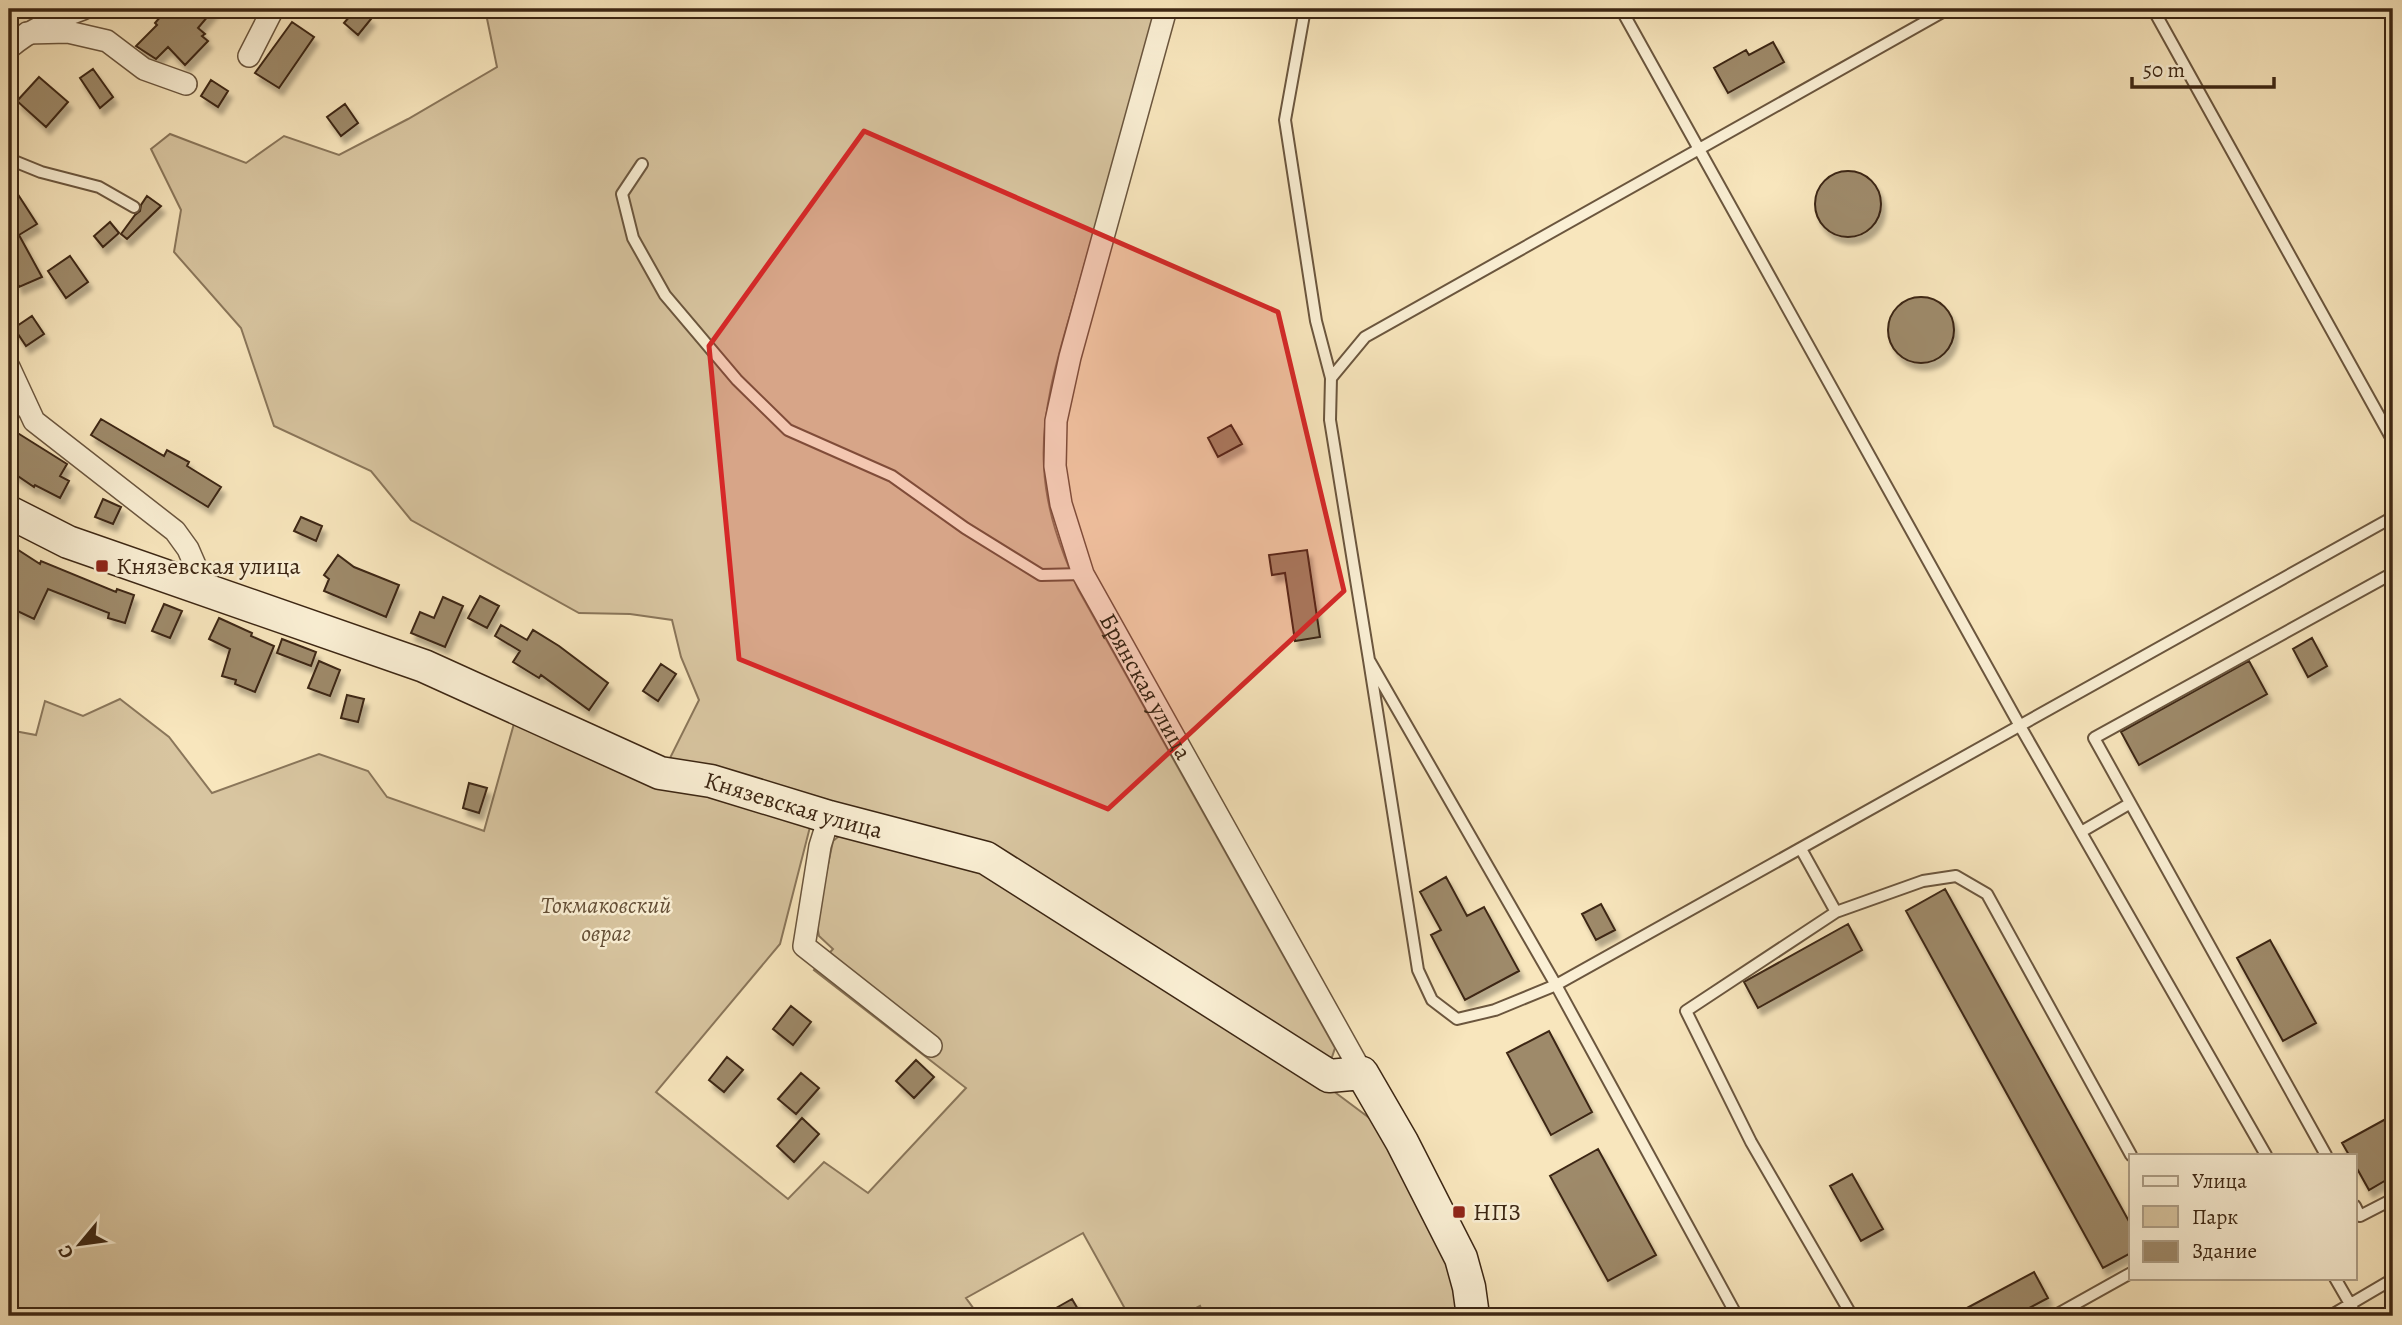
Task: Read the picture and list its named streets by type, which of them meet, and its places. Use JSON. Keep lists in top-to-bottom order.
{
  "streets": {
    "street": ["Брянская улица", "Князевская улица"]
  },
  "crossings": [
    ["Брянская улица", "Князевская улица"]
  ],
  "parks": ["Токмаковский овраг"],
  "places": {
    "transit": ["Князевская улица", "НПЗ"]
  },
  "legend": ["Улица", "Парк", "Здание"],
  "scale_bar": "50 m",
  "north": "bottom left"
}
